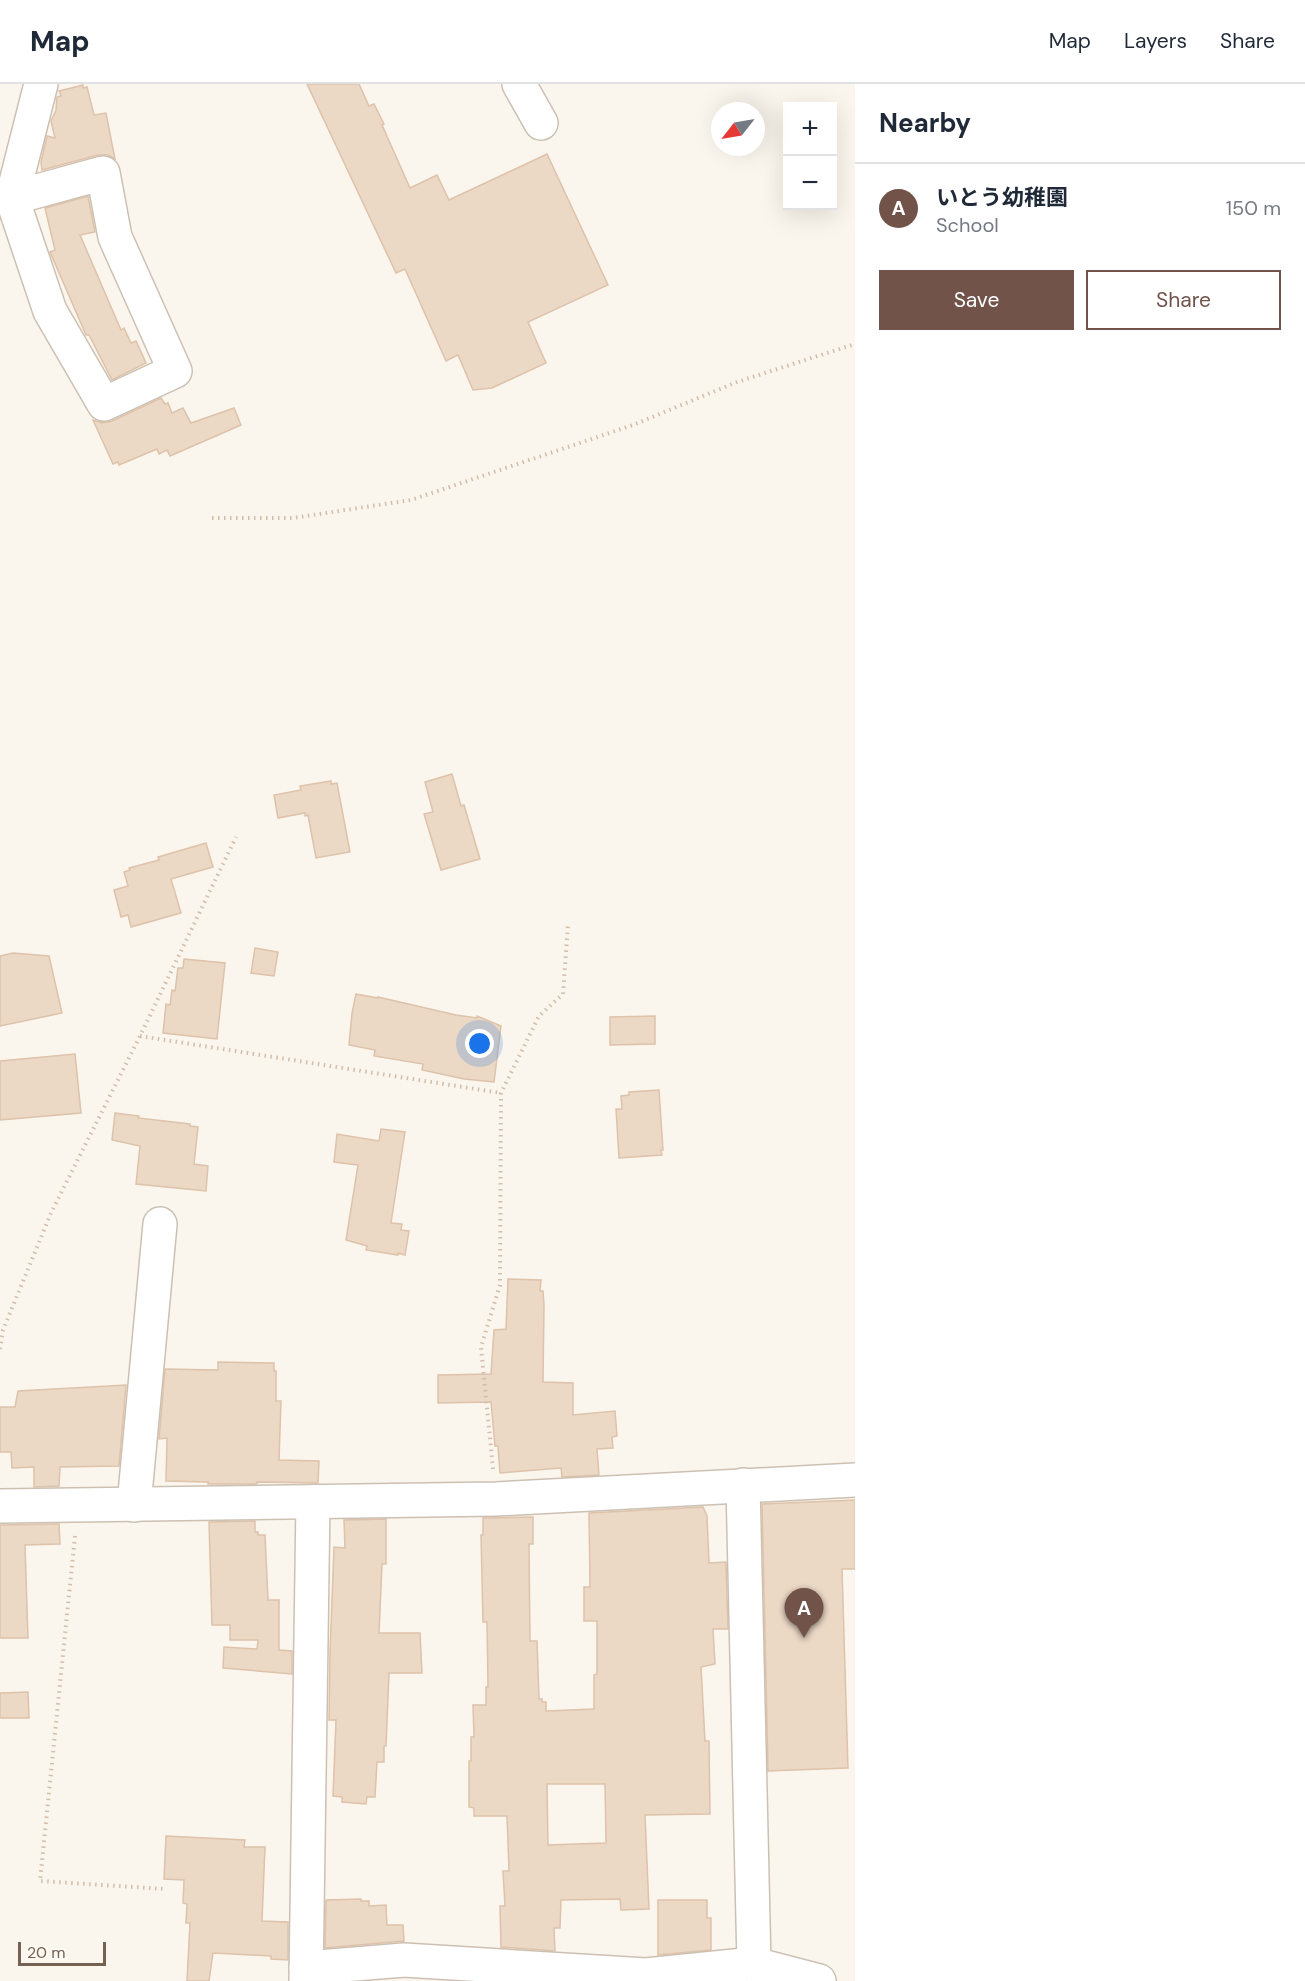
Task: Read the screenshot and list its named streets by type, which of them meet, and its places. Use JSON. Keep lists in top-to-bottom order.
{
  "scale_bar": "20 m",
  "north": "bottom left",
  "page": {
    "header": "Map",
    "nav": ["Map", "Layers", "Share"],
    "heading": "Nearby",
    "map_buttons": ["+", "−"],
    "list": [
      {
        "mark": "A",
        "name": "いとう幼稚園",
        "note": "School",
        "value": "150 m"
      }
    ],
    "buttons": ["Save", "Share"],
    "pins": "A",
    "scale": "20 m"
  }
}
